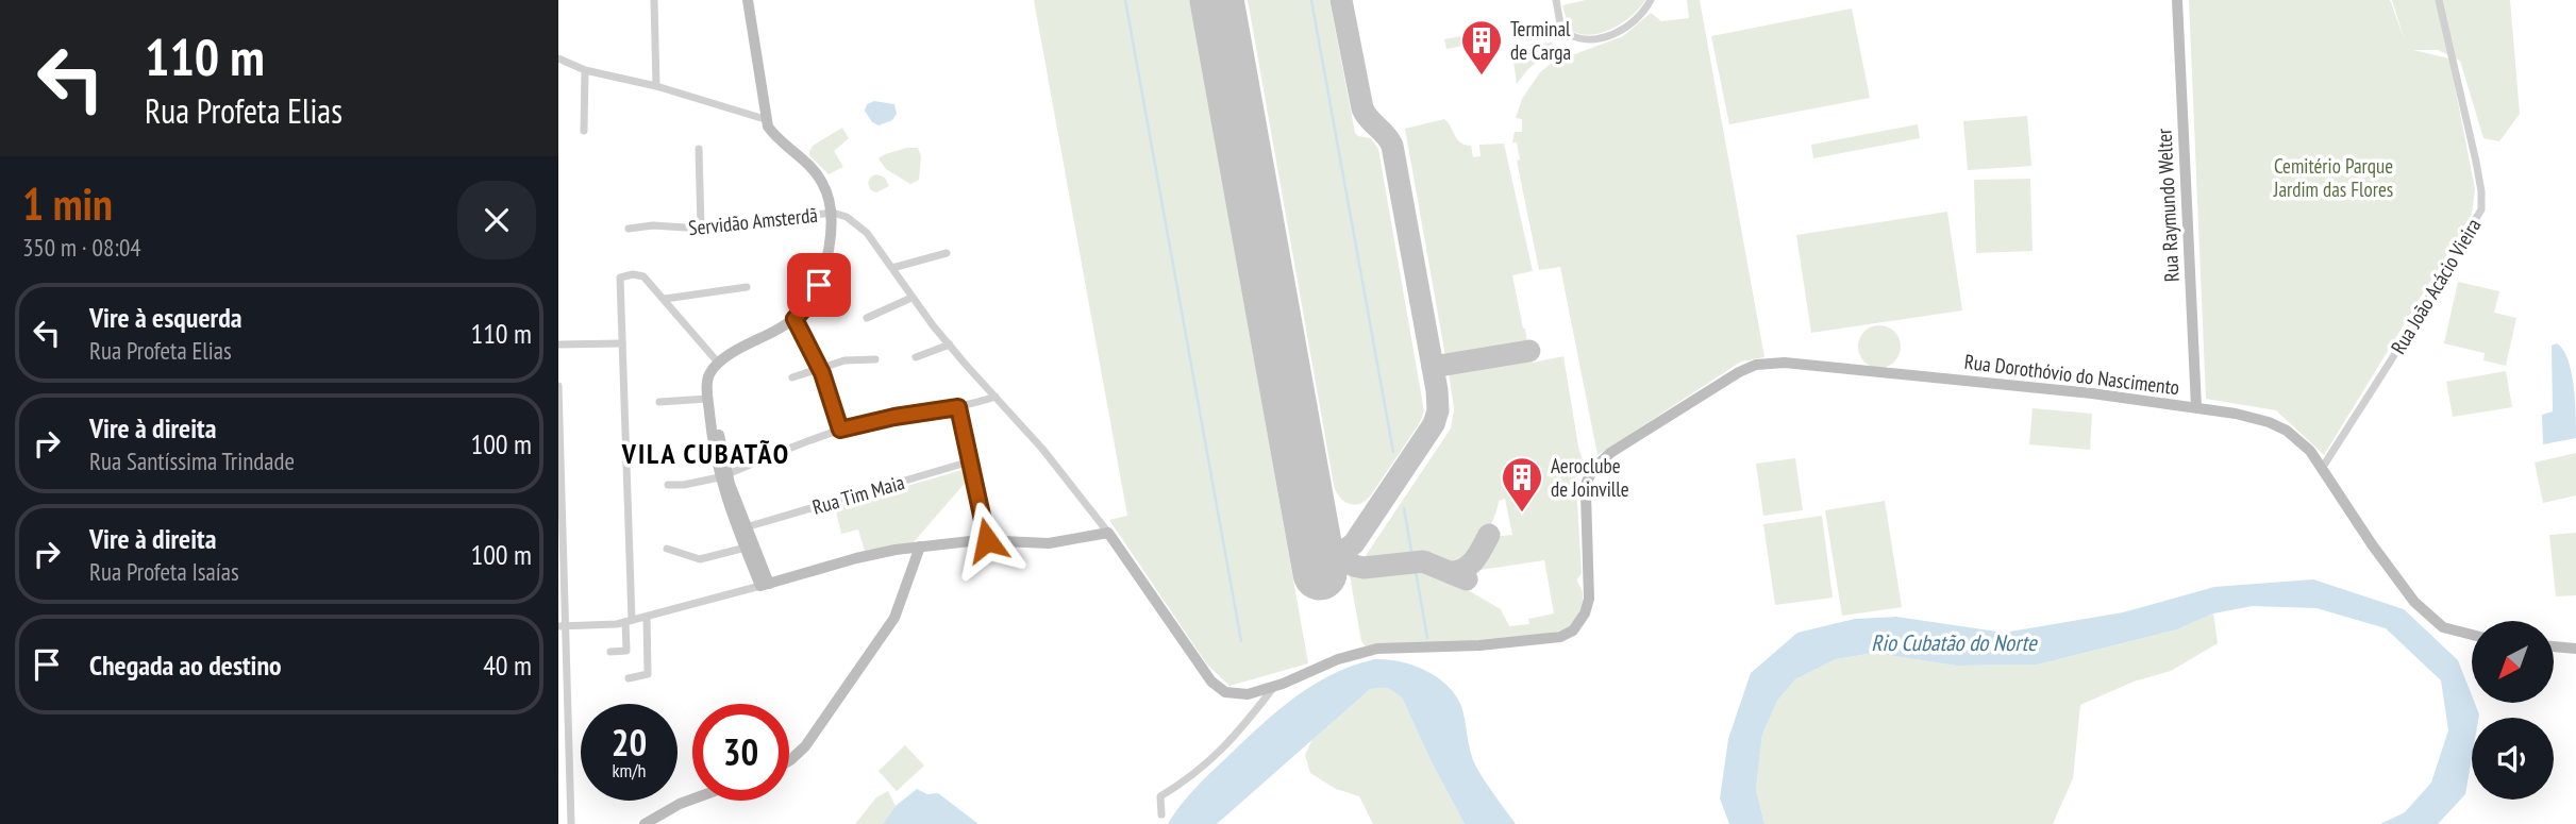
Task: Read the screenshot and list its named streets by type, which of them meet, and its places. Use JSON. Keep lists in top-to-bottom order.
{
  "streets": {
    "street": [
      "Rua Raymundo Welter",
      "Servidão Amsterdã",
      "Rua João Acácio Vieira",
      "Rua Dorothóvio do Nascimento",
      "Rua Tim Maia"
    ]
  },
  "crossings": [
    ["Rua Raymundo Welter", "Rua Dorothóvio do Nascimento"],
    ["Rua João Acácio Vieira", "Rua Dorothóvio do Nascimento"]
  ],
  "districts": ["VILA CUBATÃO"],
  "water": ["Rio Cubatão do Norte"],
  "parks": ["Cemitério Parque Jardim das Flores"],
  "places": {
    "building": ["Terminal de Carga", "Aeroclube de Joinville"]
  },
  "north": "bottom left",
  "page": {
    "turn": ["110 m", "Rua Profeta Elias"],
    "heading": ["1 min", "350 m · 08:04"],
    "list": [
      {
        "name": "Vire à esquerda",
        "note": "Rua Profeta Elias",
        "value": "110 m"
      },
      {
        "name": "Vire à direita",
        "note": "Rua Santíssima Trindade",
        "value": "100 m"
      },
      {
        "name": "Vire à direita",
        "note": "Rua Profeta Isaías",
        "value": "100 m"
      },
      {
        "name": "Chegada ao destino",
        "value": "40 m"
      }
    ],
    "speed": "20 km/h",
    "limit": "30"
  }
}
